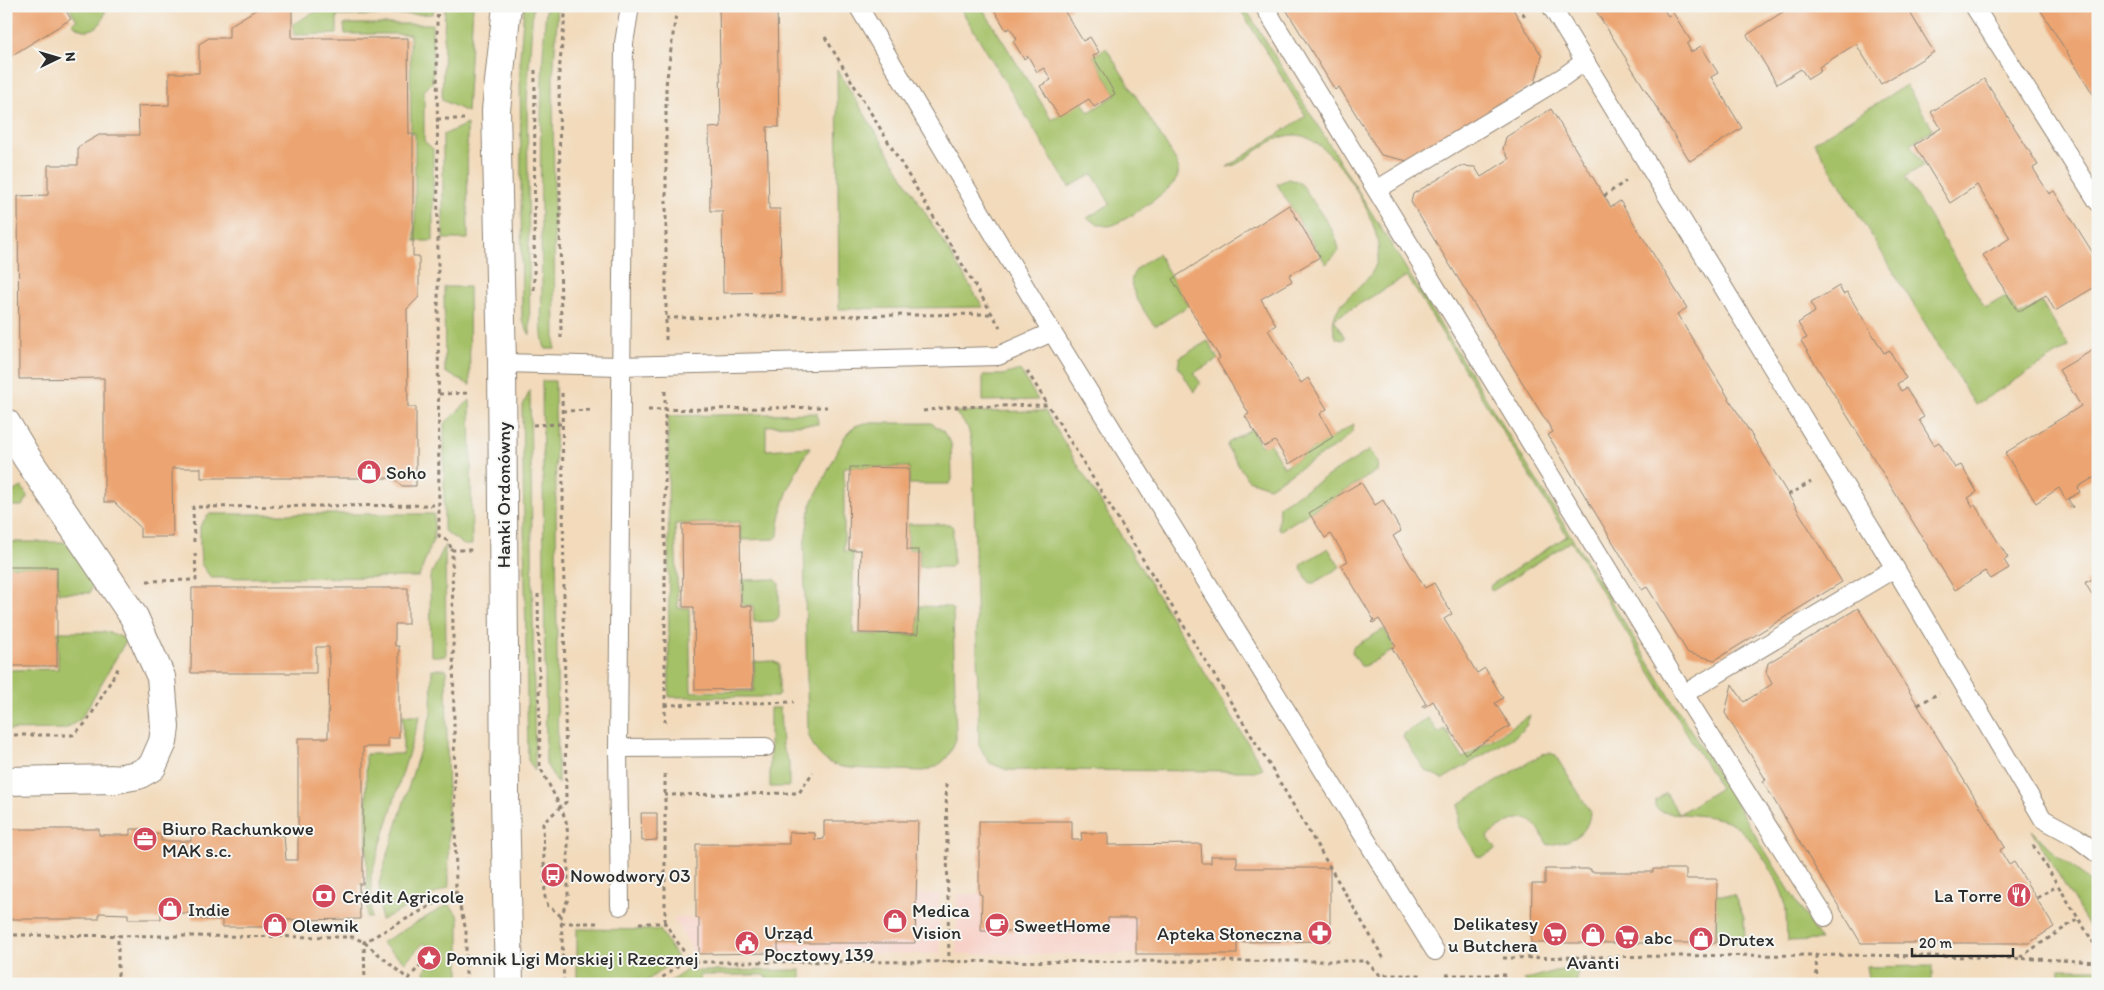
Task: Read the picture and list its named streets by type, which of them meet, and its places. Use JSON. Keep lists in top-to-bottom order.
{
  "streets": {
    "street": ["Hanki Ordonówny"]
  },
  "places": {
    "shop": [
      "Soho",
      "Indie",
      "Medica Vision",
      "Olewnik",
      "Avanti",
      "Drutex"
    ],
    "office": ["Biuro Rachunkowe MAK s.c."],
    "bus stop": ["Nowodwory 03"],
    "restaurant": ["La Torre"],
    "bank": ["Crédit Agricole"],
    "cafe": ["SweetHome"],
    "pharmacy": ["Apteka Słoneczna"],
    "supermarket": ["Delikatesy u Butchera", "abc"],
    "public building": ["Urząd Pocztowy 139"],
    "place": ["Pomnik Ligi Morskiej i Rzecznej"]
  },
  "scale_bar": "20 m",
  "north": "right"
}
